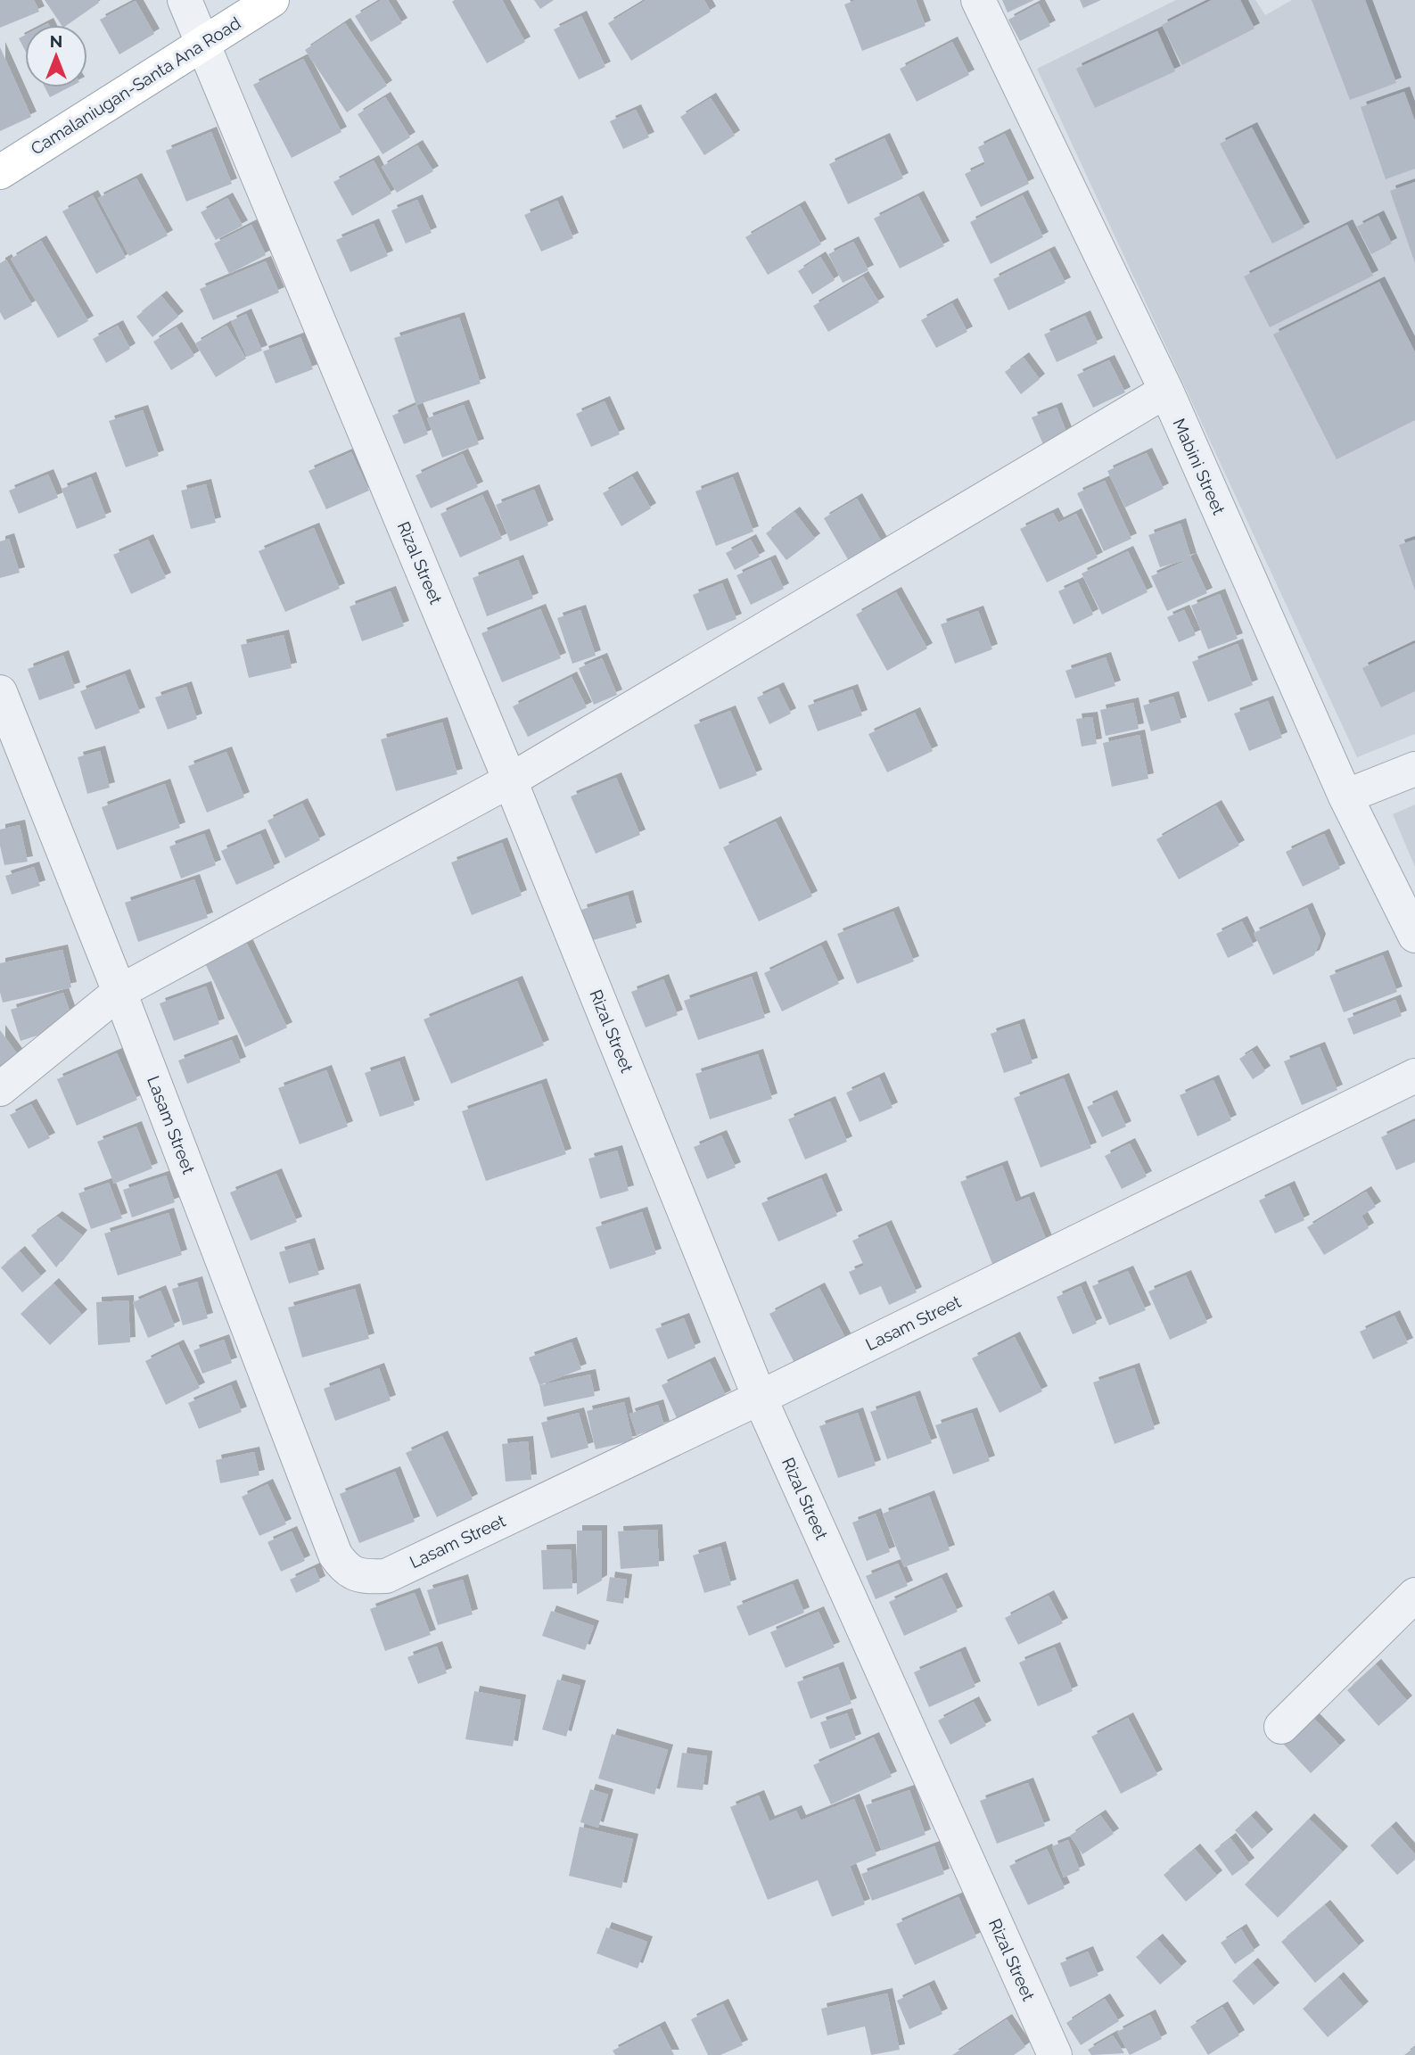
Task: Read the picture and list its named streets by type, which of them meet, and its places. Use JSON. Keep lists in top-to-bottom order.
{
  "streets": {
    "main road": ["Camalaniugan-Santa Ana Road"],
    "street": ["Mabini Street", "Rizal Street", "Lasam Street"]
  },
  "crossings": [
    ["Camalaniugan-Santa Ana Road", "Rizal Street"],
    ["Rizal Street", "Lasam Street"]
  ],
  "north": "top"
}
